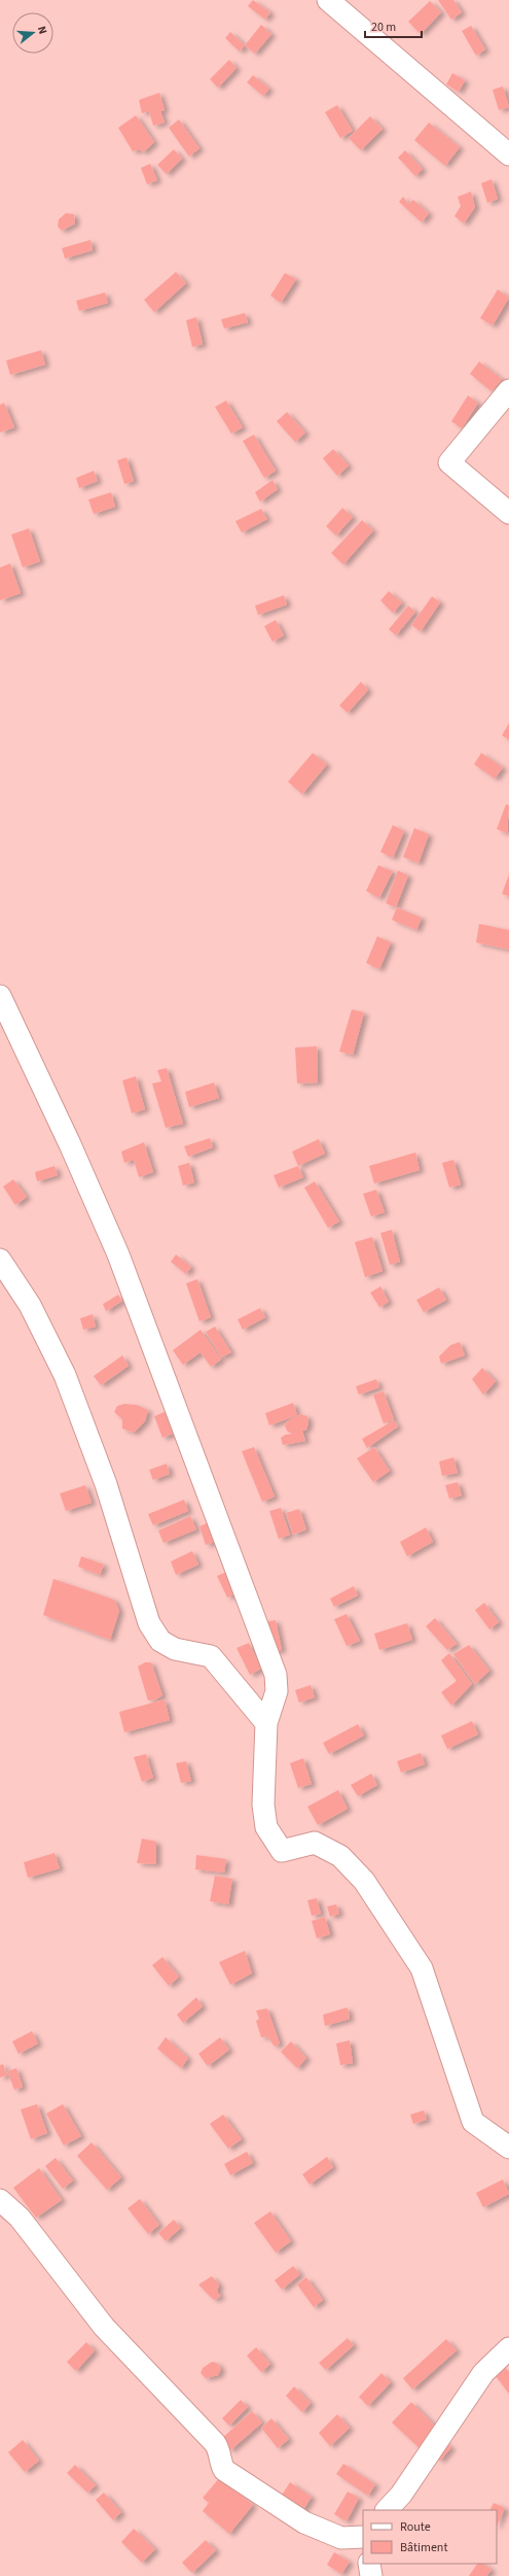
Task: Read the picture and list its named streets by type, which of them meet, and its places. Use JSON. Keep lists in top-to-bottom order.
{
  "legend": ["Route", "Bâtiment"],
  "scale_bar": "20 m",
  "north": "right"
}
